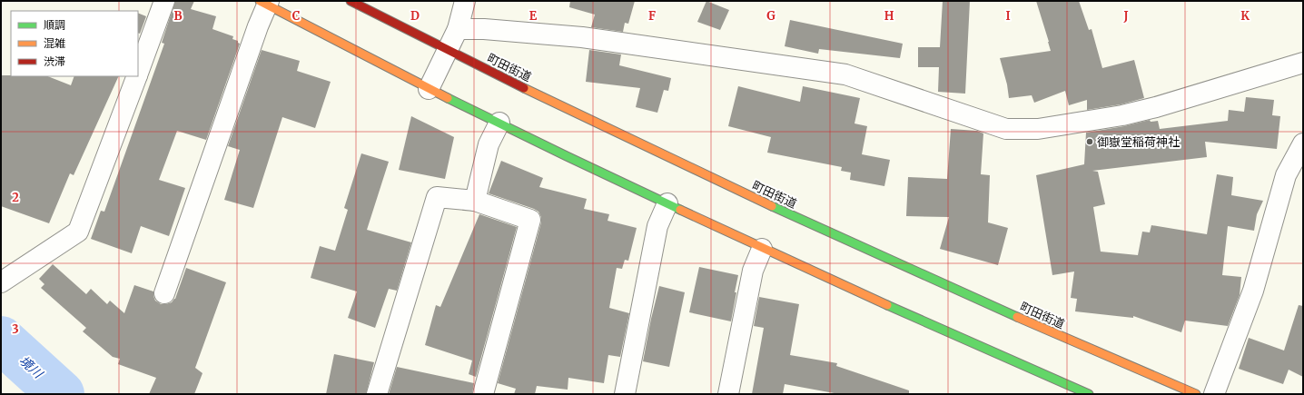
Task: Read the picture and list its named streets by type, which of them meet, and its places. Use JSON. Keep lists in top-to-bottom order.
{
  "streets": {
    "main road": ["町田街道"]
  },
  "water": ["境川"],
  "places": ["御嶽堂稲荷神社"],
  "legend": ["順調", "混雑", "渋滞"],
  "grid": {
    "columns": [
      "B",
      "C",
      "D",
      "E",
      "F",
      "G",
      "H",
      "I",
      "J",
      "K"
    ],
    "rows": ["2", "3"]
  }
}
